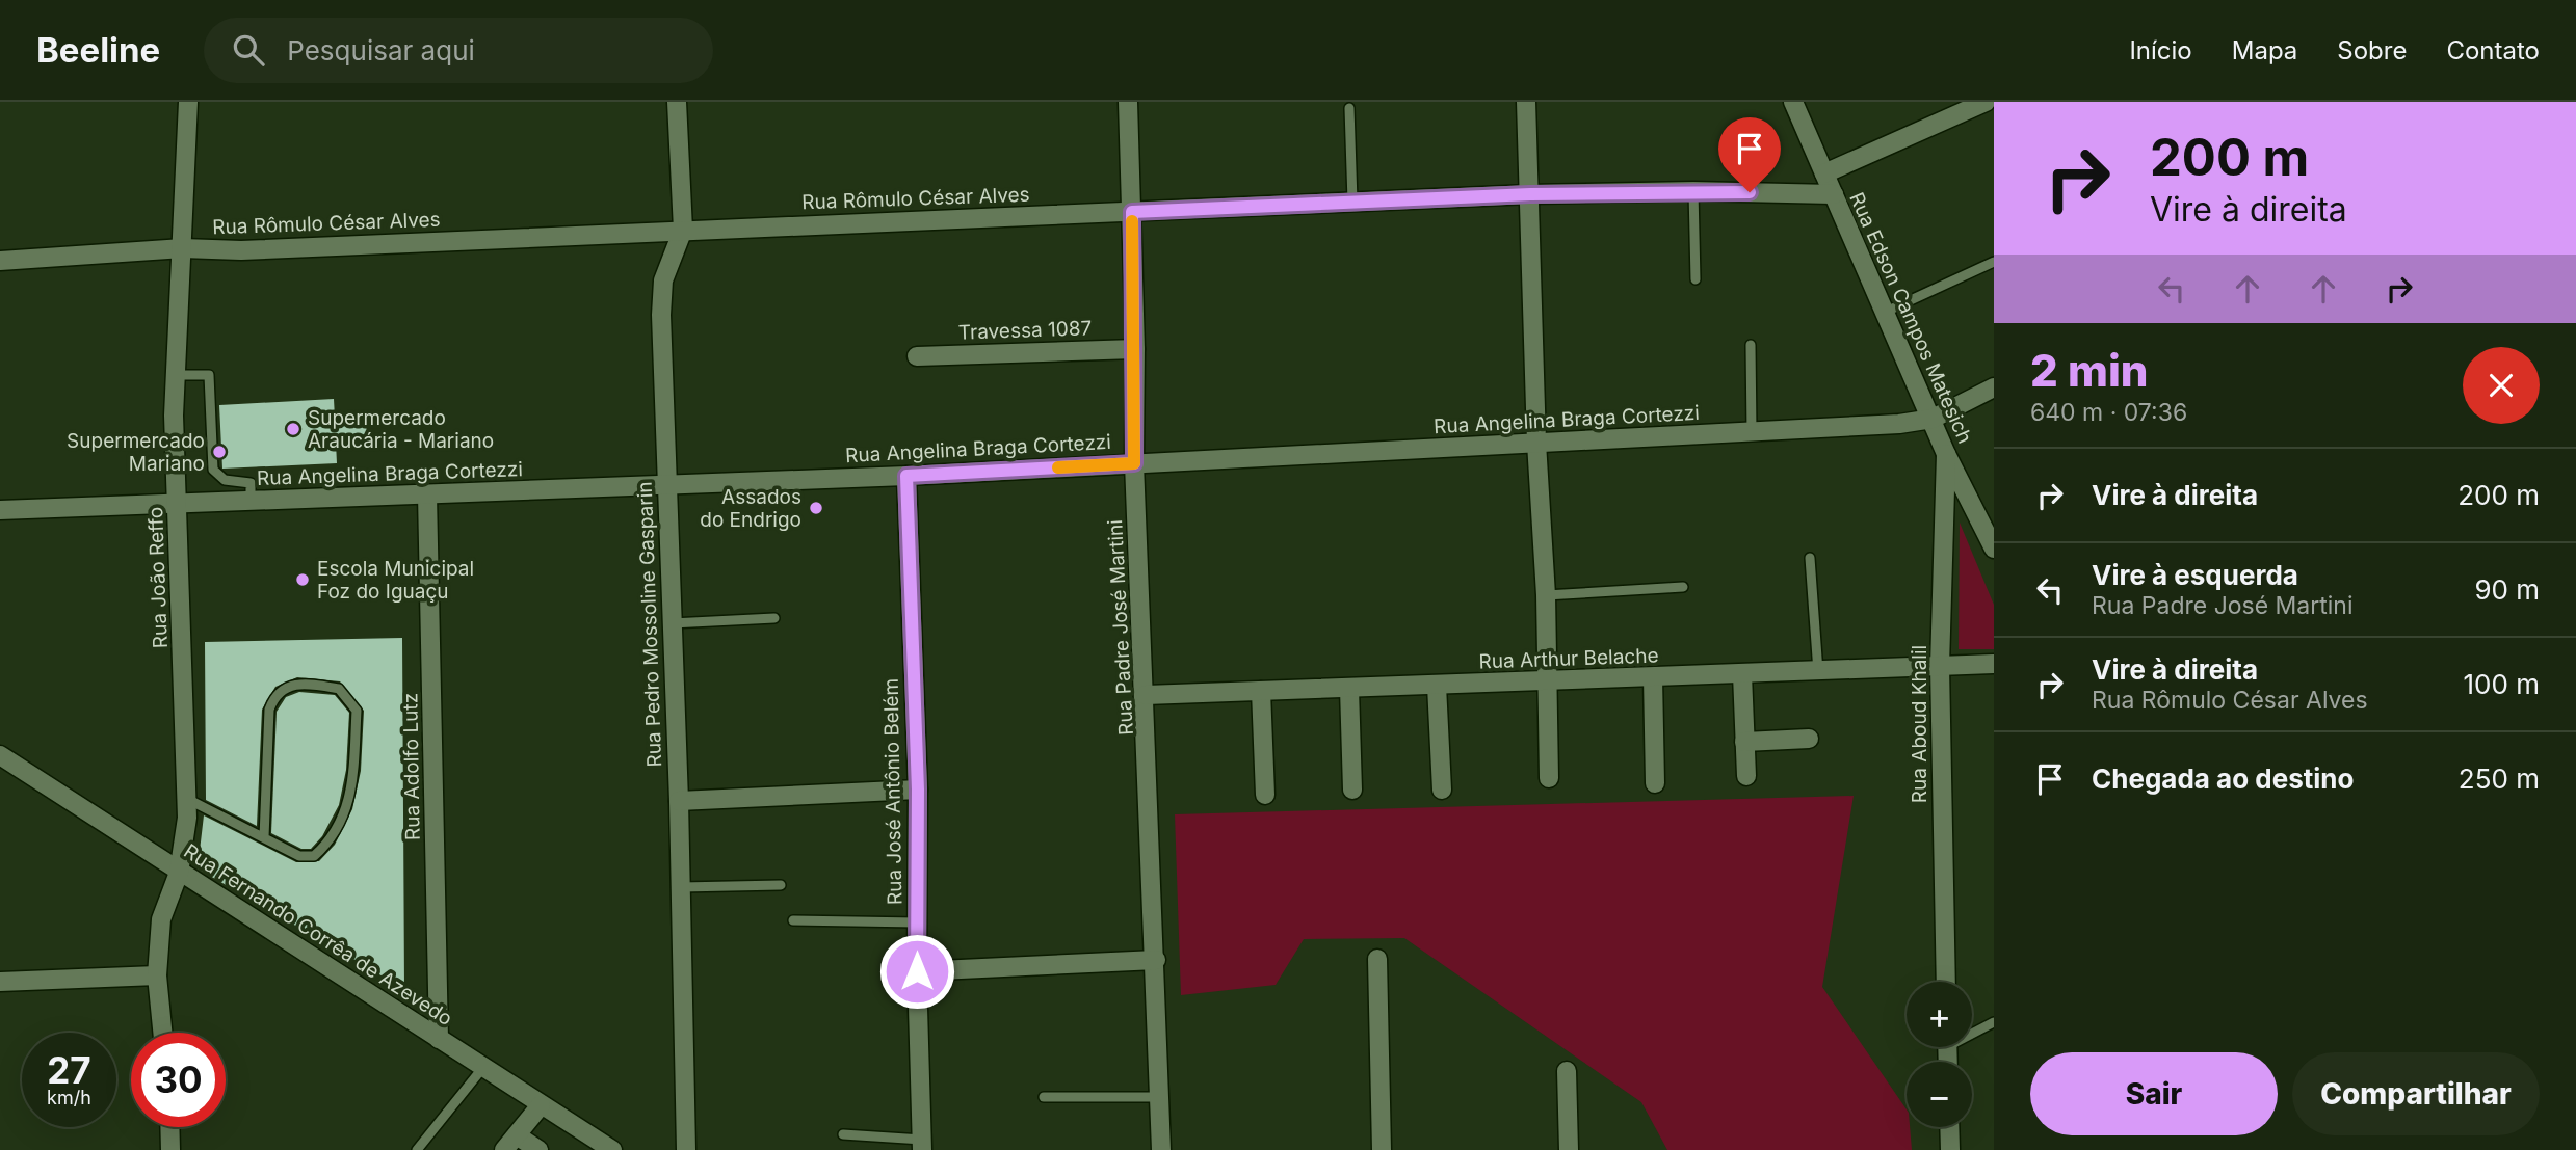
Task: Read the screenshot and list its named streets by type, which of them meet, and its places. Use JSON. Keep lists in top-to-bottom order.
{
  "streets": {
    "street": [
      "Rua Rômulo César Alves",
      "Rua Edson Campos Matesich",
      "Travessa 1087",
      "Rua Angelina Braga Cortezzi",
      "Rua João Reffo",
      "Rua Pedro Mossoline Gasparin",
      "Rua Padre José Martini",
      "Rua Arthur Belache",
      "Rua Aboud Khalil",
      "Rua Adolfo Lutz",
      "Rua José Antônio Belém",
      "Rua Fernando Corrêa de Azevedo"
    ]
  },
  "crossings": [
    ["Rua Rômulo César Alves", "Rua Edson Campos Matesich"],
    ["Rua Rômulo César Alves", "Rua João Reffo"],
    ["Rua Rômulo César Alves", "Rua Pedro Mossoline Gasparin"],
    ["Rua Rômulo César Alves", "Rua Padre José Martini"],
    ["Rua Edson Campos Matesich", "Rua Angelina Braga Cortezzi"],
    ["Rua Edson Campos Matesich", "Rua Aboud Khalil"],
    ["Travessa 1087", "Rua Padre José Martini"],
    ["Rua Angelina Braga Cortezzi", "Rua João Reffo"],
    ["Rua Angelina Braga Cortezzi", "Rua Pedro Mossoline Gasparin"],
    ["Rua Angelina Braga Cortezzi", "Rua Padre José Martini"],
    ["Rua Angelina Braga Cortezzi", "Rua Adolfo Lutz"],
    ["Rua Angelina Braga Cortezzi", "Rua José Antônio Belém"],
    ["Rua João Reffo", "Rua Fernando Corrêa de Azevedo"],
    ["Rua Padre José Martini", "Rua Arthur Belache"],
    ["Rua Arthur Belache", "Rua Aboud Khalil"],
    ["Rua Adolfo Lutz", "Rua Fernando Corrêa de Azevedo"]
  ],
  "places": [
    "Supermercado Araucária - Mariano",
    "Supermercado Mariano",
    "Assados do Endrigo",
    "Escola Municipal Foz do Iguaçu"
  ],
  "page": {
    "header": "Beeline",
    "search": "Pesquisar aqui",
    "nav": [
      "Início",
      "Mapa",
      "Sobre",
      "Contato"
    ],
    "turn": ["200 m", "Vire à direita"],
    "heading": ["2 min", "640 m · 07:36"],
    "list": [
      {
        "name": "Vire à direita",
        "value": "200 m"
      },
      {
        "name": "Vire à esquerda",
        "note": "Rua Padre José Martini",
        "value": "90 m"
      },
      {
        "name": "Vire à direita",
        "note": "Rua Rômulo César Alves",
        "value": "100 m"
      },
      {
        "name": "Chegada ao destino",
        "value": "250 m"
      }
    ],
    "map_buttons": ["+", "−"],
    "speed": "27 km/h",
    "limit": "30",
    "buttons": ["Sair", "Compartilhar"]
  }
}
